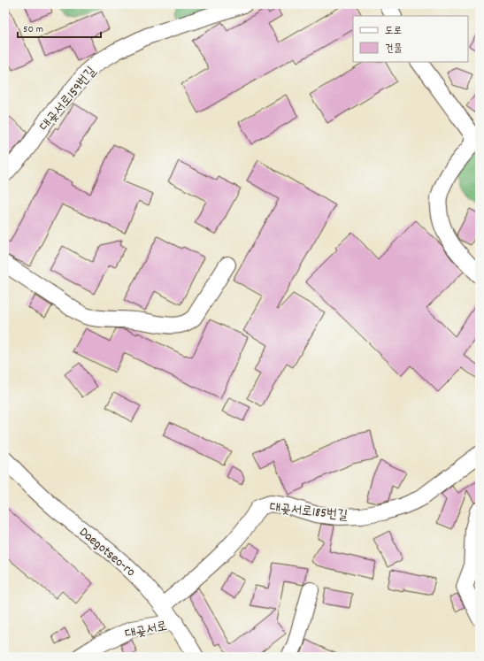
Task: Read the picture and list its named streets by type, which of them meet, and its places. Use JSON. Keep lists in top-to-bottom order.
{
  "streets": {
    "street": [
      "대곶서로159번길",
      "대곶서로185번길",
      "Daegotseo-ro",
      "대곶서로"
    ]
  },
  "crossings": [
    ["대곶서로185번길", "Daegotseo-ro"],
    ["Daegotseo-ro", "대곶서로"]
  ],
  "legend": ["도로", "건물"],
  "scale_bar": "50 m"
}
